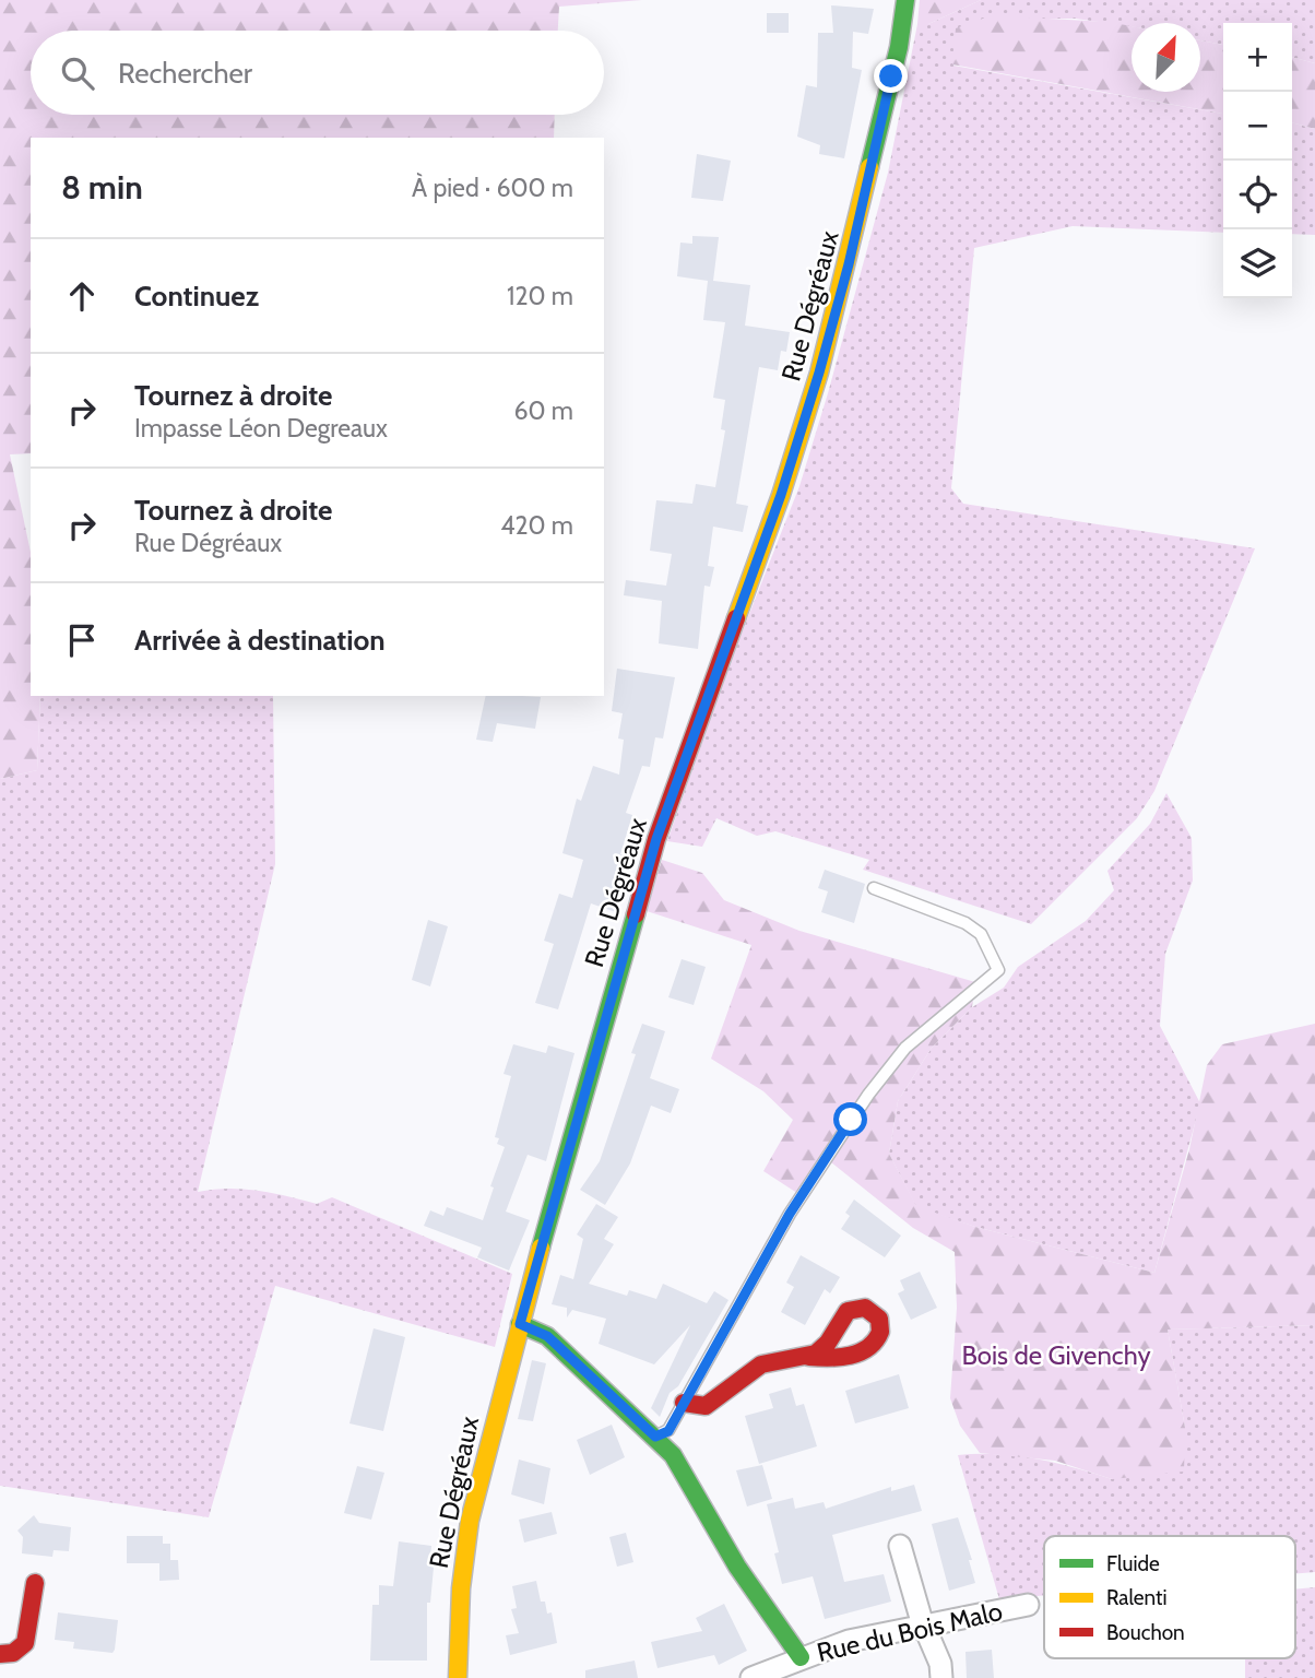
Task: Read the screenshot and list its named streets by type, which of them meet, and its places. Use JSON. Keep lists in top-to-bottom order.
{
  "streets": {
    "main road": ["Rue Dégréaux"],
    "street": ["Rue du Bois Malo"]
  },
  "parks": ["Bois de Givenchy"],
  "legend": ["Fluide", "Ralenti", "Bouchon"],
  "north": "top right",
  "page": {
    "map_buttons": ["+", "−"],
    "search": "Rechercher",
    "heading": ["8 min", "À pied · 600 m"],
    "list": [
      ["Continuez", "120 m"],
      ["Tournez à droite", "Impasse Léon Degreaux", "60 m"],
      ["Tournez à droite", "Rue Dégréaux", "420 m"],
      "Arrivée à destination"
    ]
  }
}
